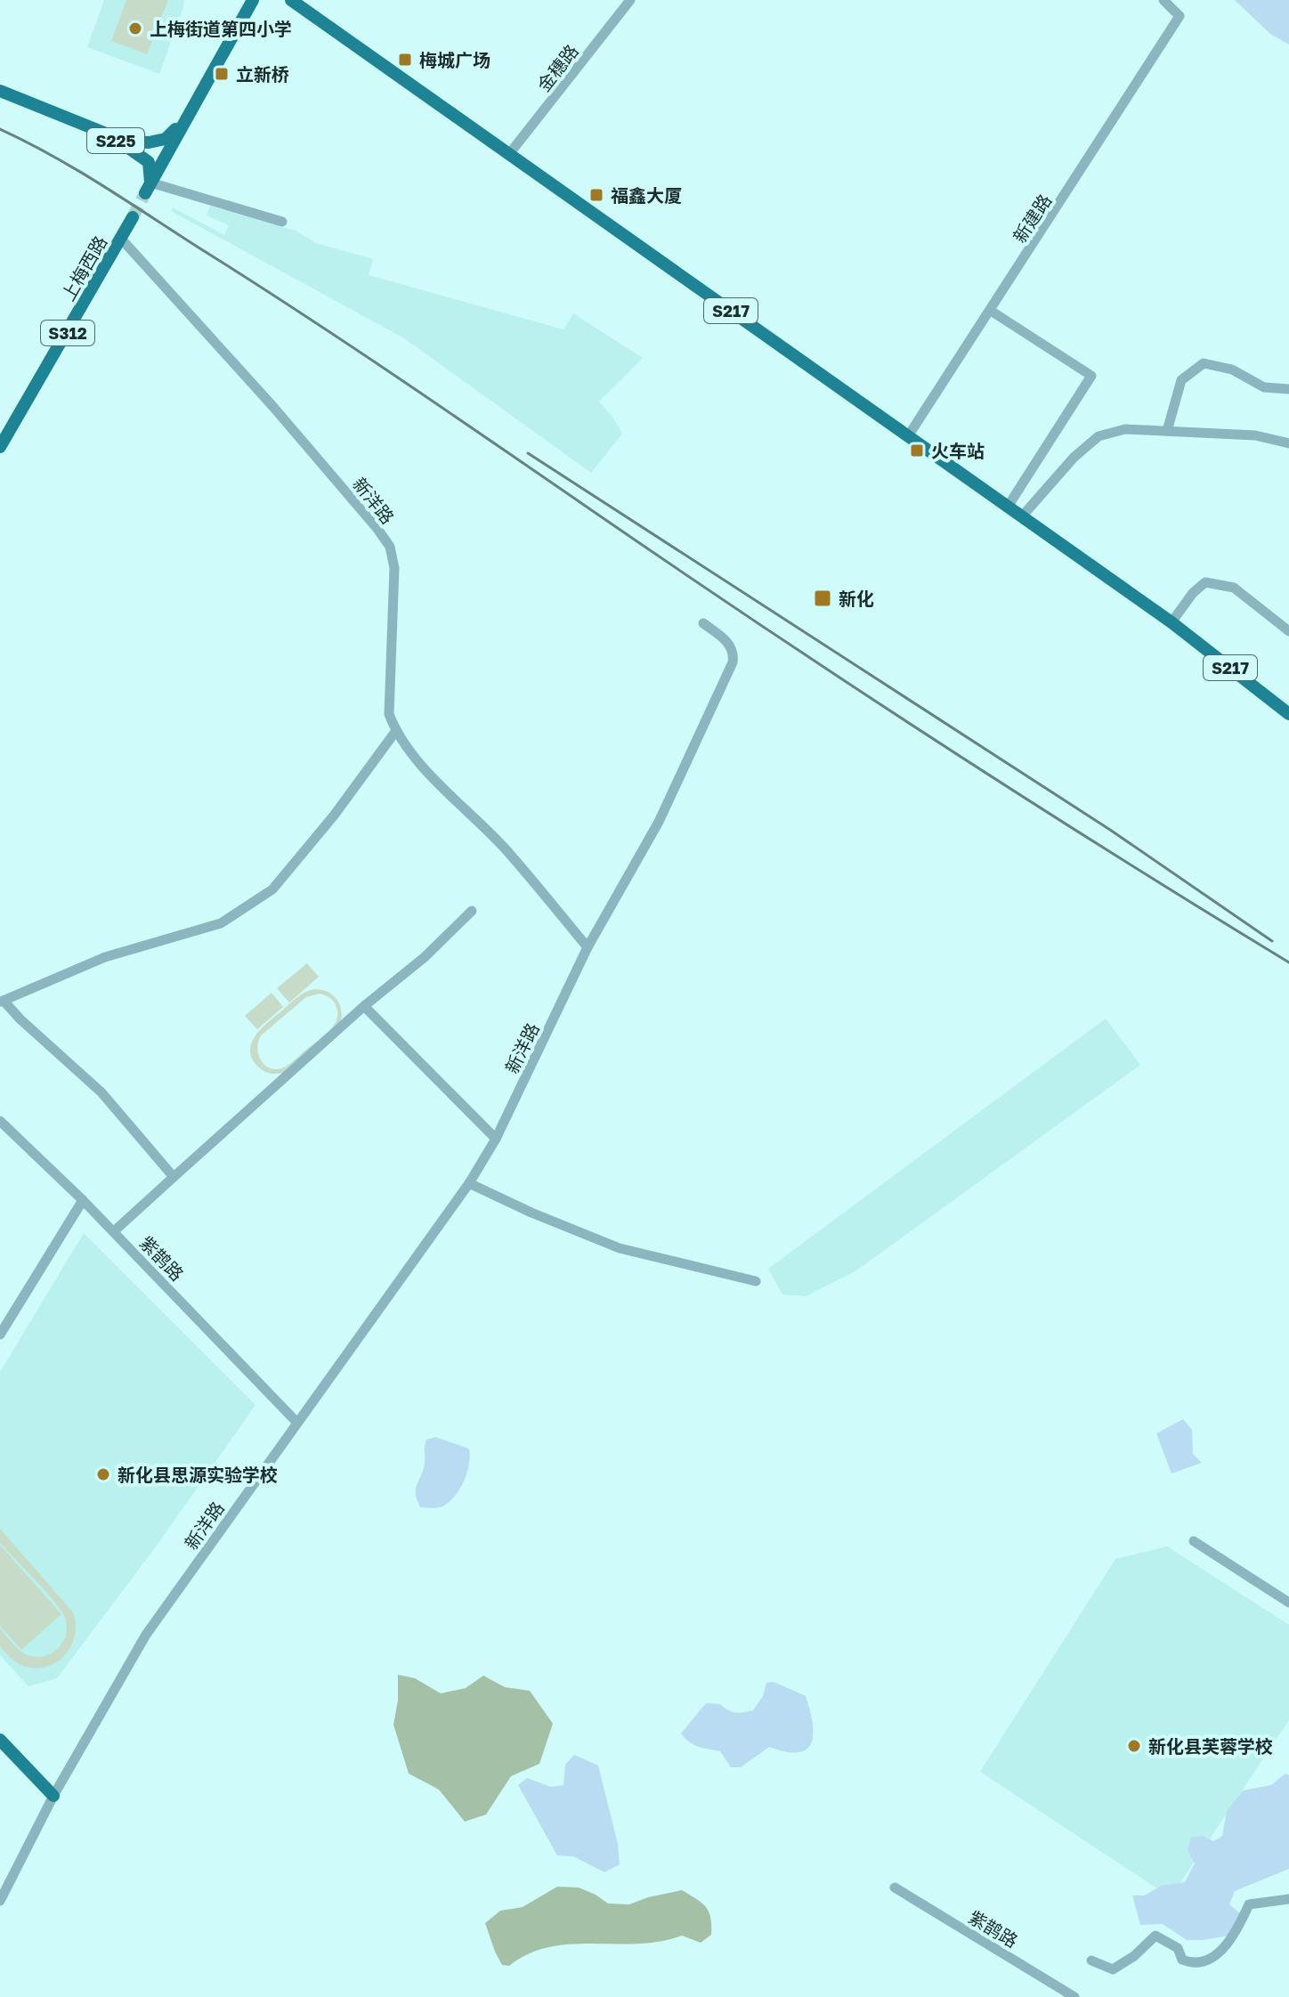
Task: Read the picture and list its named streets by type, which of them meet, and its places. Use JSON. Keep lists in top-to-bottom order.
{
  "streets": {
    "main road": [
      "S225",
      "上梅西路",
      "S217",
      "S312"
    ],
    "street": [
      "金穗路",
      "新建路",
      "新洋路",
      "紫鹊路"
    ]
  },
  "crossings": [
    ["金穗路", "S217"],
    ["新建路", "S217"],
    ["上梅西路", "新洋路"],
    ["新洋路", "紫鹊路"]
  ],
  "places": {
    "other": ["上梅街道第四小学", "新化县思源实验学校", "新化县芙蓉学校"],
    "transit": [
      "梅城广场",
      "立新桥",
      "福鑫大厦",
      "火车站",
      "新化"
    ]
  }
}
